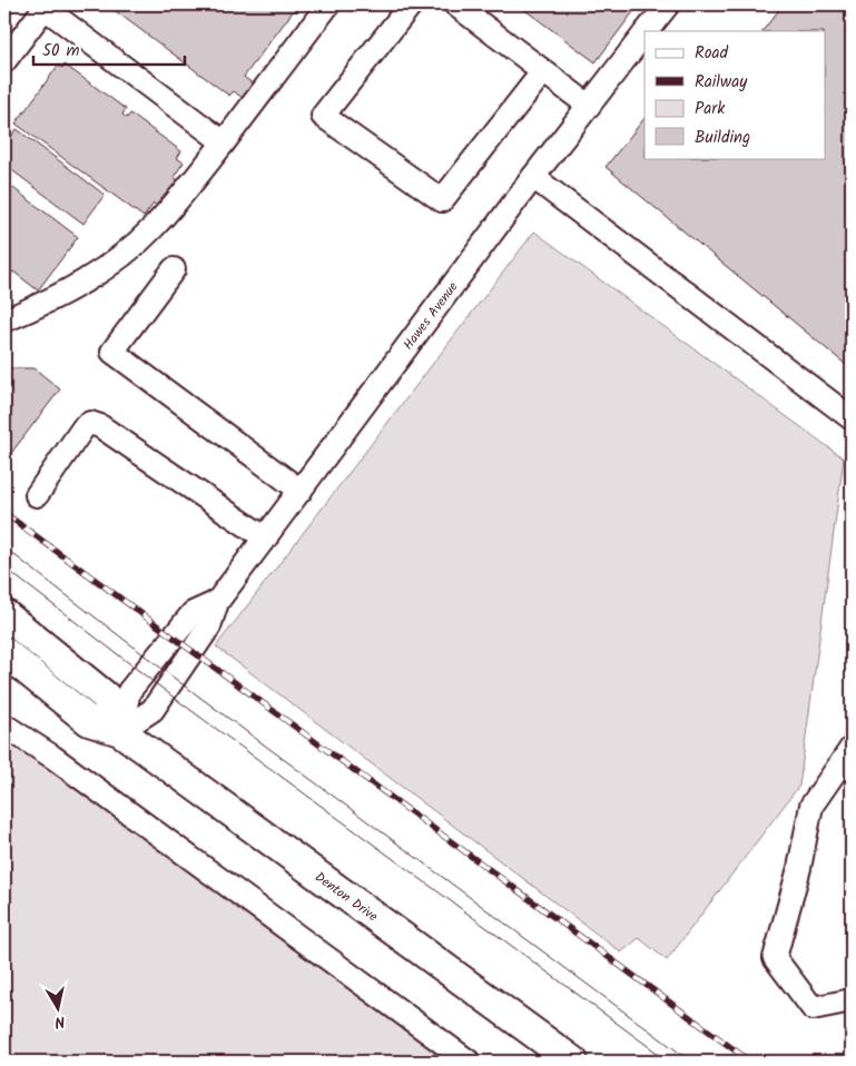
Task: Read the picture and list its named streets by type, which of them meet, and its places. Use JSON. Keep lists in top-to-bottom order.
{
  "streets": {
    "main road": ["Denton Drive"],
    "street": ["Hawes Avenue"]
  },
  "crossings": [
    ["Hawes Avenue", "Denton Drive"]
  ],
  "legend": [
    "Road",
    "Railway",
    "Park",
    "Building"
  ],
  "scale_bar": "50 m",
  "north": "bottom"
}
